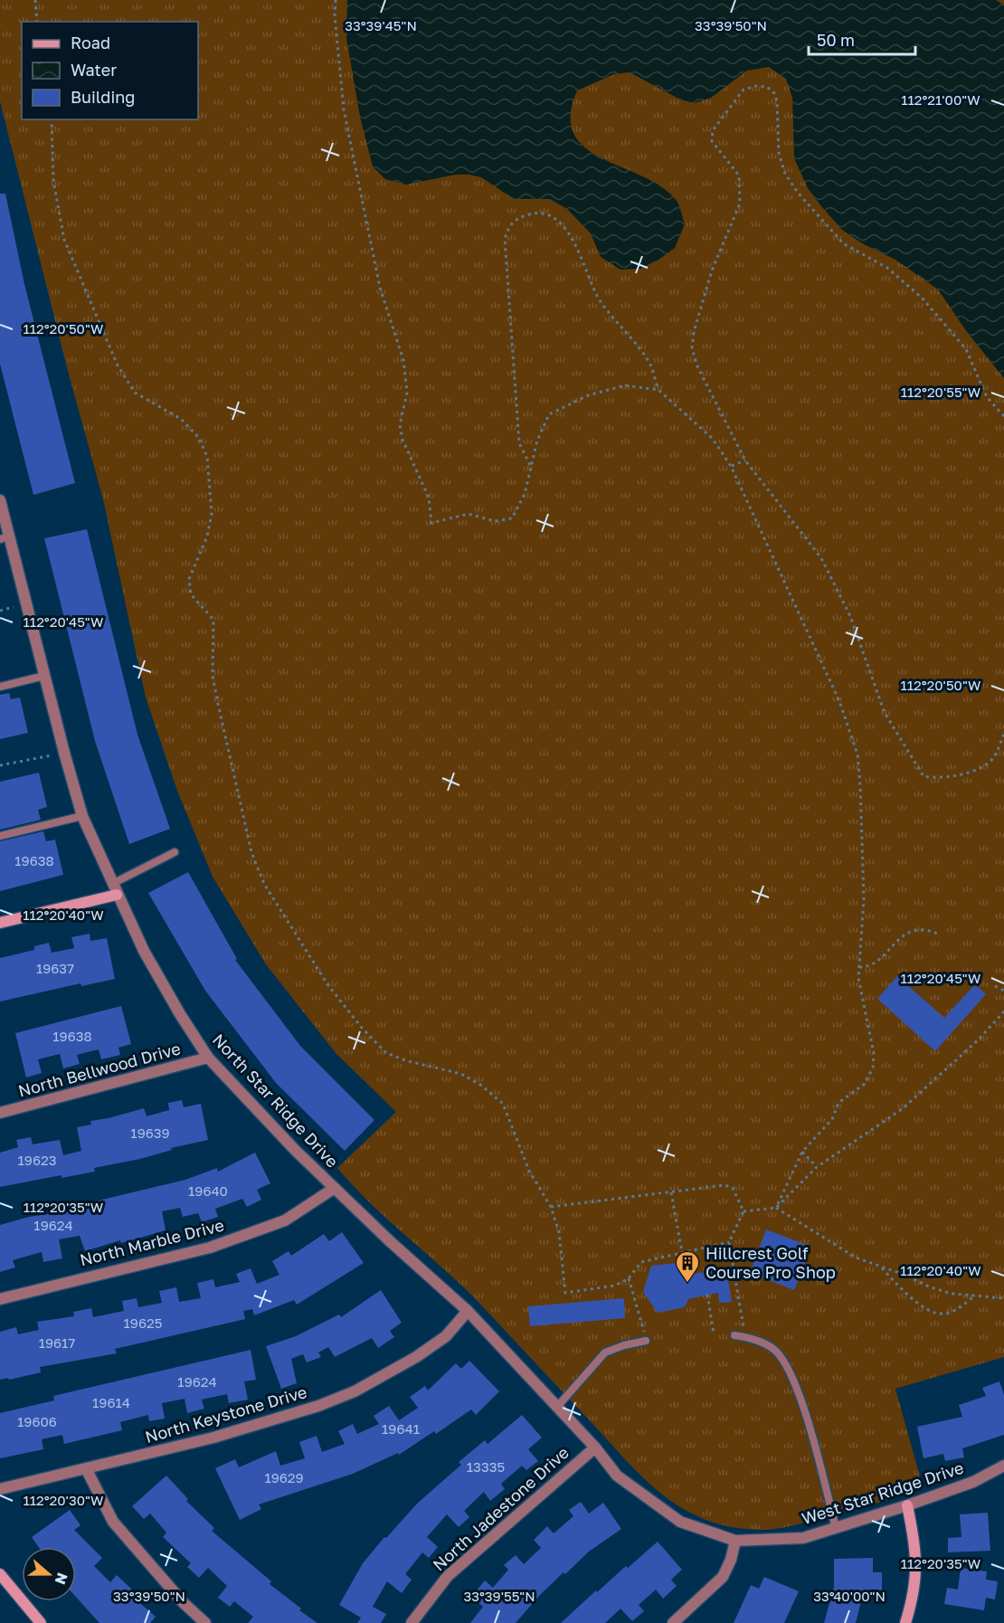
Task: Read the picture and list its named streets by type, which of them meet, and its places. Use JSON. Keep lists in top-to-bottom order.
{
  "streets": {
    "street": [
      "North Bellwood Drive",
      "North Star Ridge Drive",
      "North Marble Drive",
      "North Keystone Drive",
      "West Star Ridge Drive",
      "North Jadestone Drive"
    ]
  },
  "crossings": [
    ["North Bellwood Drive", "North Star Ridge Drive"],
    ["North Star Ridge Drive", "North Marble Drive"],
    ["North Star Ridge Drive", "North Keystone Drive"],
    ["North Star Ridge Drive", "West Star Ridge Drive"],
    ["North Star Ridge Drive", "North Jadestone Drive"]
  ],
  "places": {
    "building": ["Hillcrest Golf Course Pro Shop"]
  },
  "house_numbers": [
    "19638",
    "19637",
    "19638",
    "19639",
    "19623",
    "19640",
    "19624",
    "19625",
    "19617",
    "19624",
    "19614",
    "19606",
    "19641",
    "13335",
    "19629"
  ],
  "legend": ["Road", "Water", "Building"],
  "scale_bar": "50 m",
  "north": "right",
  "coordinates": [
    "33°39'45\"N",
    "33°39'50\"N",
    "112°21'00\"W",
    "112°20'50\"W",
    "112°20'55\"W",
    "112°20'45\"W",
    "112°20'40\"W",
    "112°20'35\"W",
    "112°20'30\"W",
    "33°39'55\"N",
    "33°40'00\"N"
  ]
}
